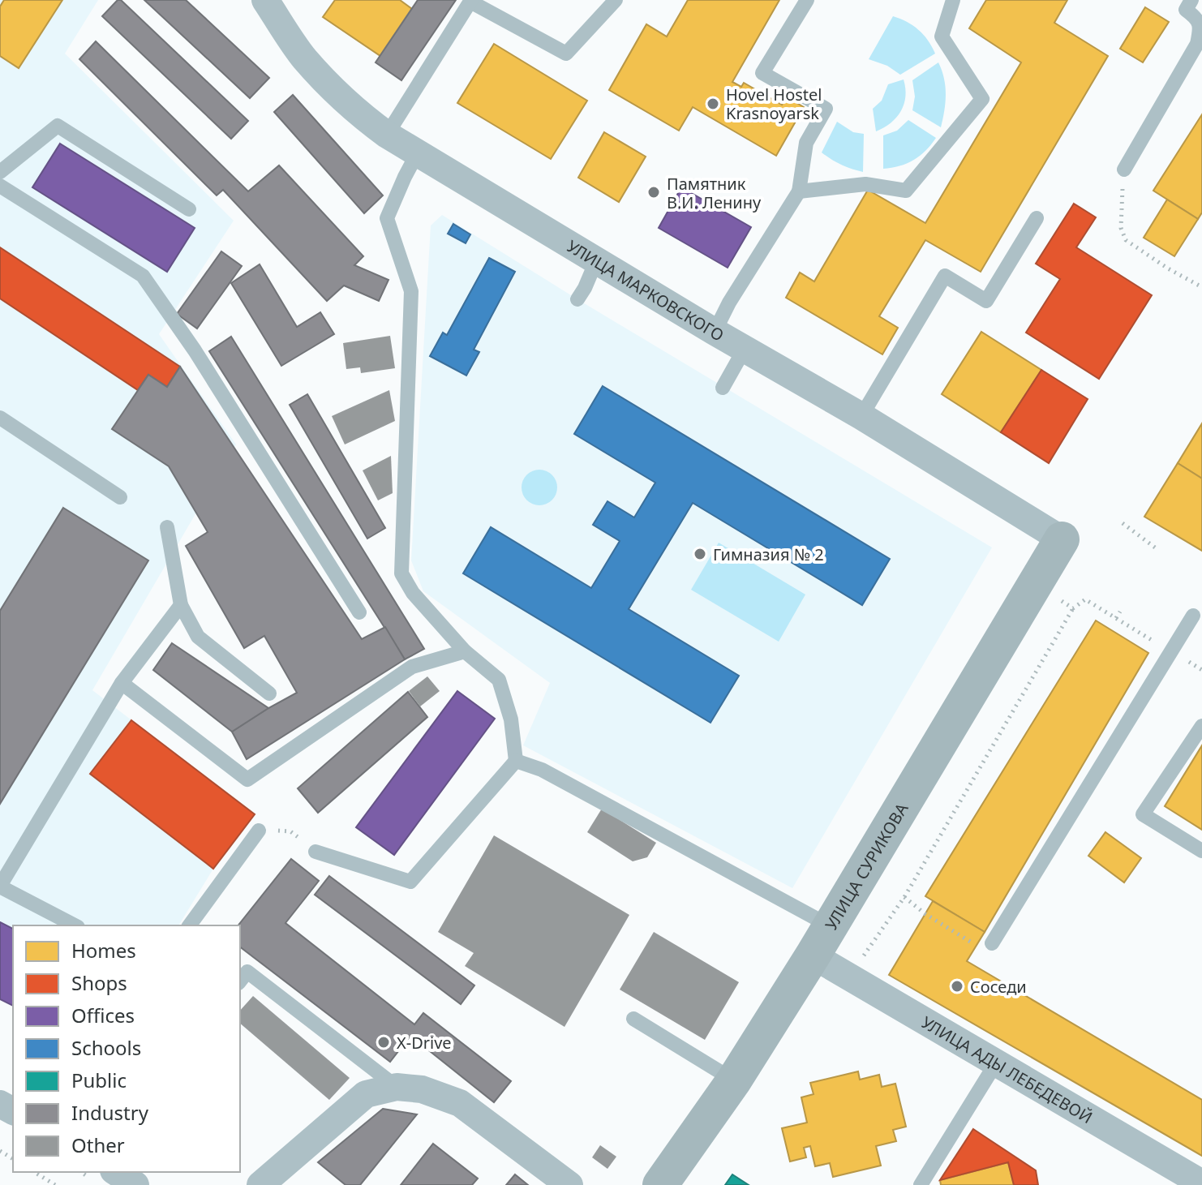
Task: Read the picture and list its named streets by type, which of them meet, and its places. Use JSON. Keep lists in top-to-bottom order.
{
  "streets": {
    "main road": ["УЛИЦА СУРИКОВА"],
    "street": ["УЛИЦА МАРКОВСКОГО", "УЛИЦА АДЫ ЛЕБЕДЕВОЙ"]
  },
  "crossings": [
    ["УЛИЦА МАРКОВСКОГО", "УЛИЦА СУРИКОВА"],
    ["УЛИЦА СУРИКОВА", "УЛИЦА АДЫ ЛЕБЕДЕВОЙ"]
  ],
  "places": [
    "Hovel Hostel Krasnoyarsk",
    "Памятник В.И. Ленину",
    "Гимназия № 2",
    "Соседи",
    "X-Drive"
  ],
  "legend": [
    "Homes",
    "Shops",
    "Offices",
    "Schools",
    "Public",
    "Industry",
    "Other"
  ]
}
